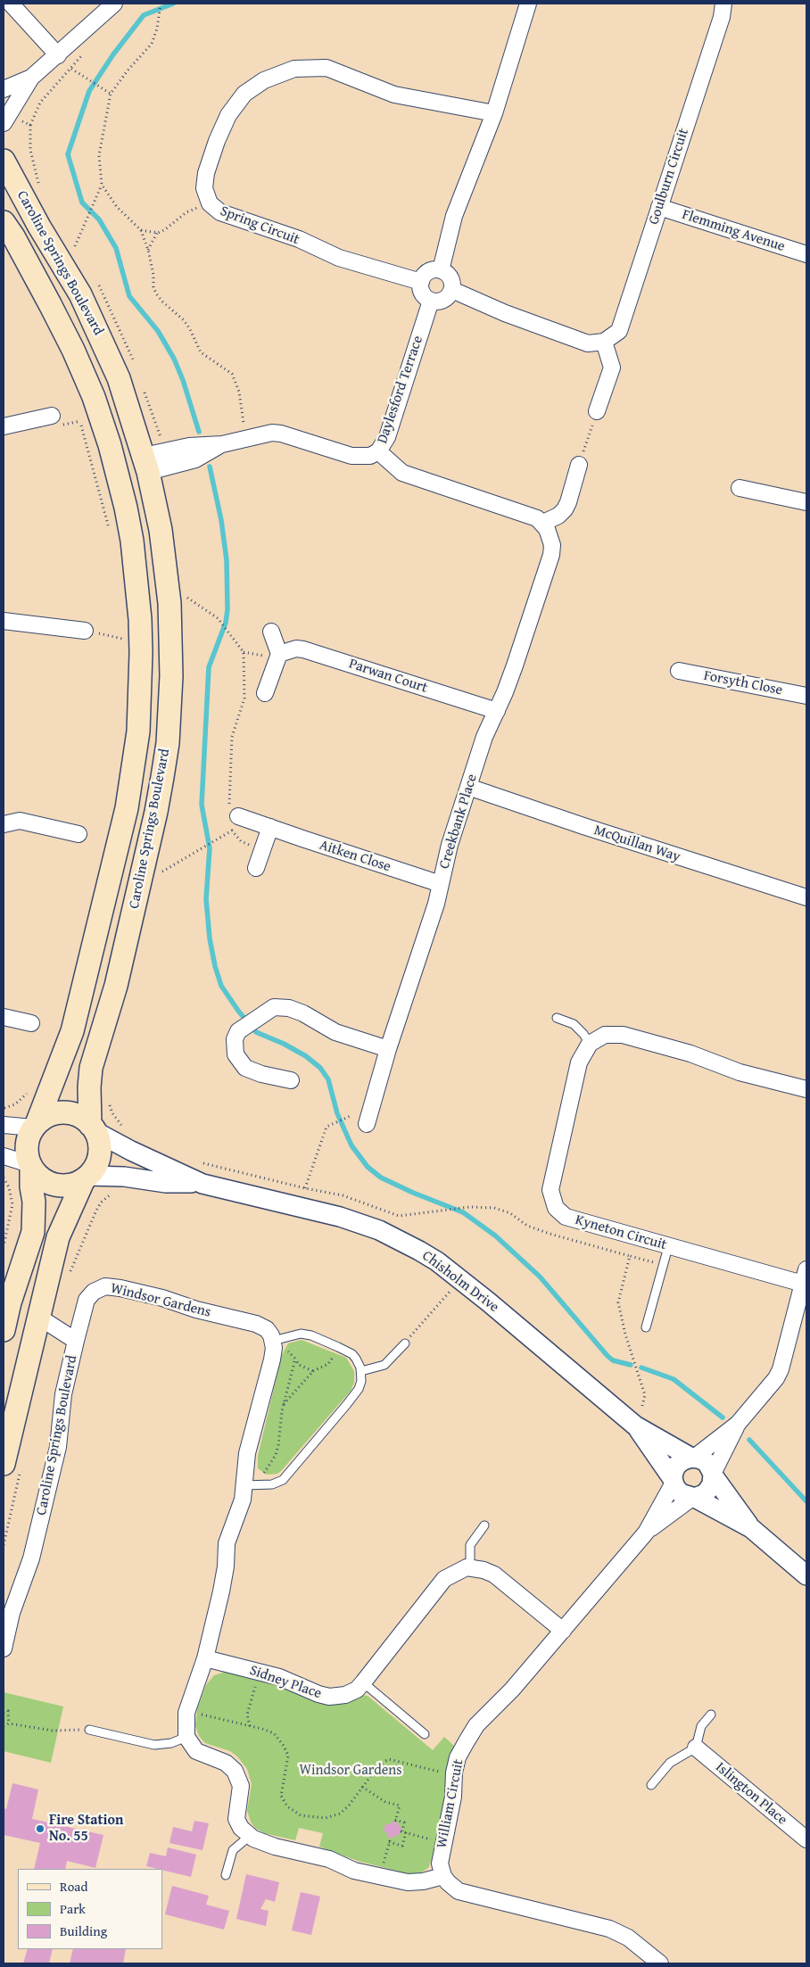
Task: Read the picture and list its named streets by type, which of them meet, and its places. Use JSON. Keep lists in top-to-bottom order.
{
  "streets": {
    "main road": ["Caroline Springs Boulevard"],
    "street": [
      "Goulburn Circuit",
      "Spring Circuit",
      "Flemming Avenue",
      "Daylesford Terrace",
      "Parwan Court",
      "Forsyth Close",
      "Creekbank Place",
      "McQuillan Way",
      "Aitken Close",
      "Kyneton Circuit",
      "Chisholm Drive",
      "Windsor Gardens",
      "Sidney Place",
      "Islington Place",
      "William Circuit"
    ]
  },
  "crossings": [
    ["Goulburn Circuit", "Flemming Avenue"],
    ["Spring Circuit", "Daylesford Terrace"],
    ["Caroline Springs Boulevard", "Daylesford Terrace"],
    ["Caroline Springs Boulevard", "Chisholm Drive"],
    ["Caroline Springs Boulevard", "Windsor Gardens"],
    ["Parwan Court", "Creekbank Place"],
    ["Creekbank Place", "McQuillan Way"],
    ["Creekbank Place", "Aitken Close"],
    ["Kyneton Circuit", "Chisholm Drive"],
    ["Kyneton Circuit", "William Circuit"],
    ["Chisholm Drive", "William Circuit"]
  ],
  "parks": ["Windsor Gardens"],
  "places": ["Fire Station No. 55"],
  "legend": ["Road", "Park", "Building"]
}
